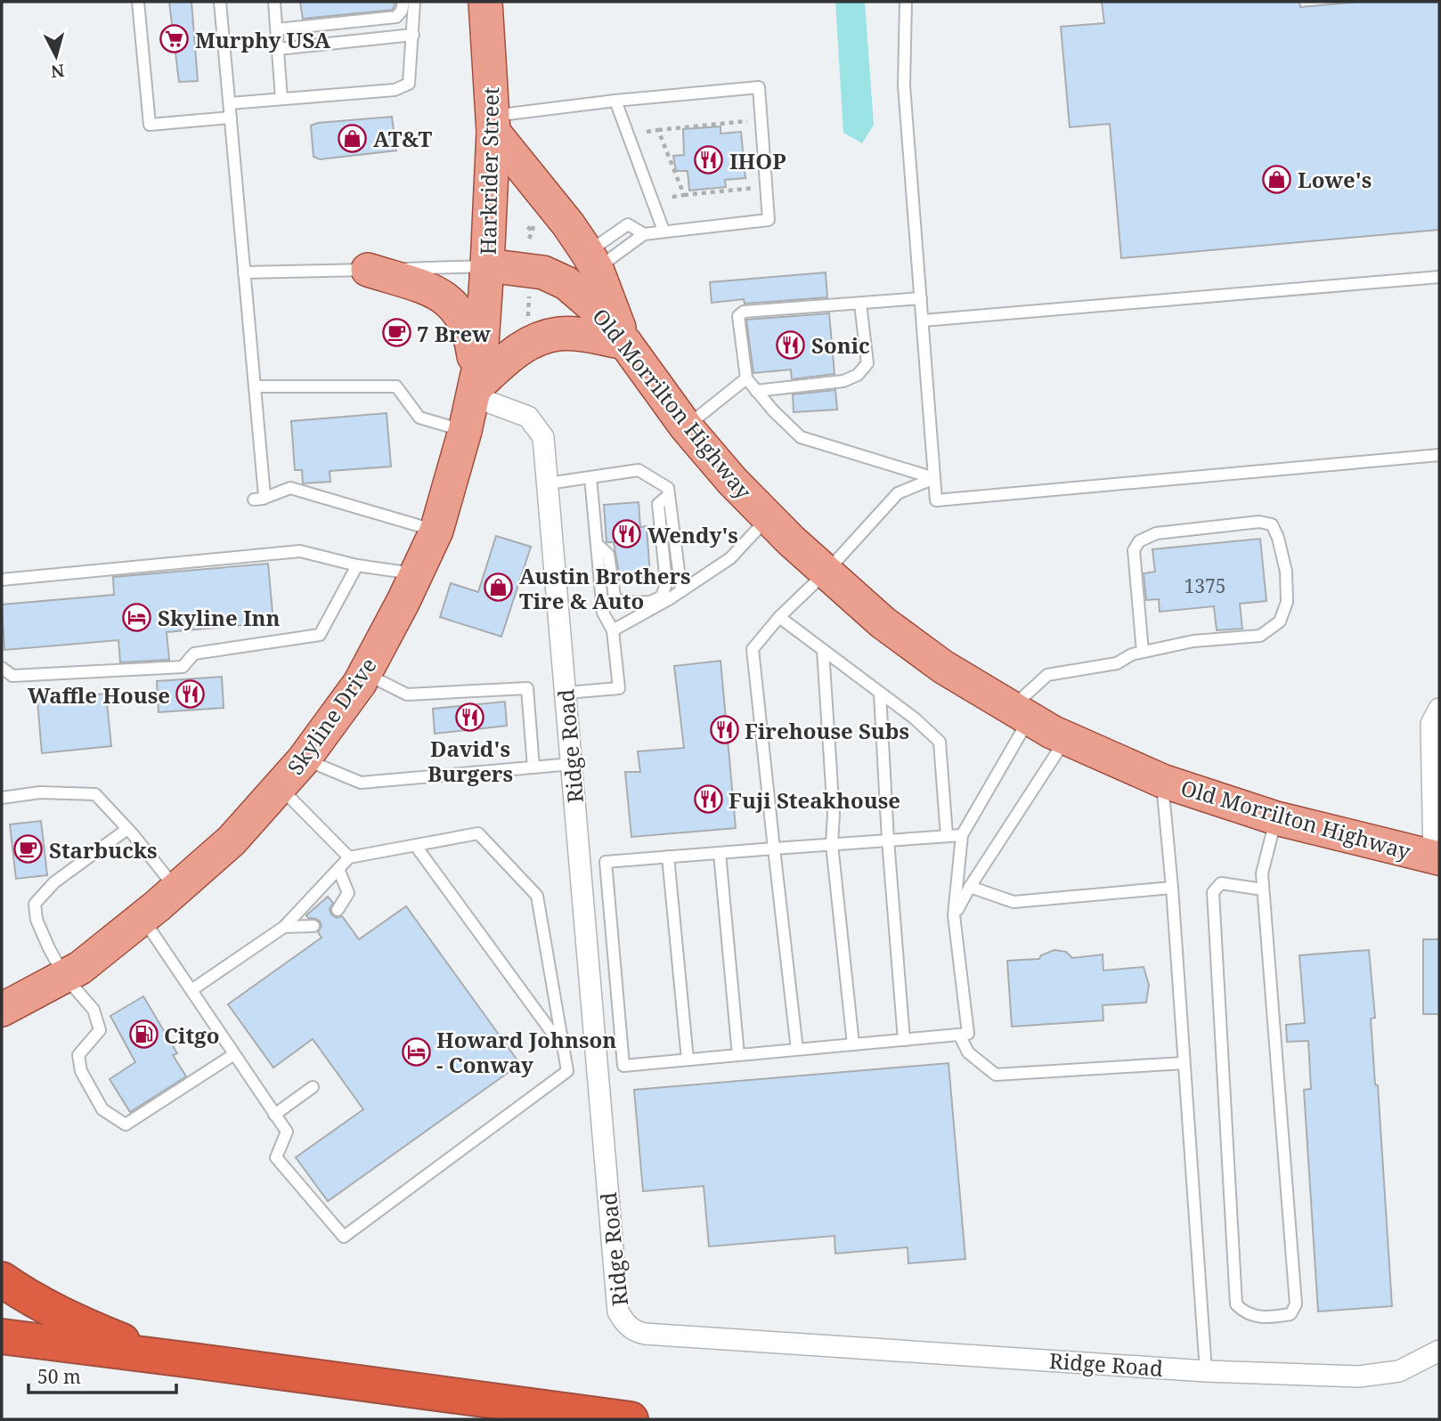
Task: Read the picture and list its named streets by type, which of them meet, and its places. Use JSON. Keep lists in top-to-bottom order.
{
  "streets": {
    "main road": ["Harkrider Street", "Old Morrilton Highway", "Skyline Drive"],
    "street": ["Ridge Road"]
  },
  "crossings": [
    ["Harkrider Street", "Old Morrilton Highway"],
    ["Harkrider Street", "Skyline Drive"],
    ["Old Morrilton Highway", "Skyline Drive"],
    ["Skyline Drive", "Ridge Road"]
  ],
  "places": {
    "supermarket": ["Murphy USA"],
    "shop": ["AT&T", "Lowe's", "Austin Brothers Tire & Auto"],
    "restaurant": [
      "IHOP",
      "Sonic",
      "Wendy's",
      "Waffle House",
      "David's Burgers",
      "Firehouse Subs",
      "Fuji Steakhouse"
    ],
    "cafe": ["7 Brew", "Starbucks"],
    "hotel": ["Skyline Inn", "Howard Johnson - Conway"],
    "fuel station": ["Citgo"]
  },
  "house_numbers": ["1375"],
  "scale_bar": "50 m",
  "north": "bottom"
}
